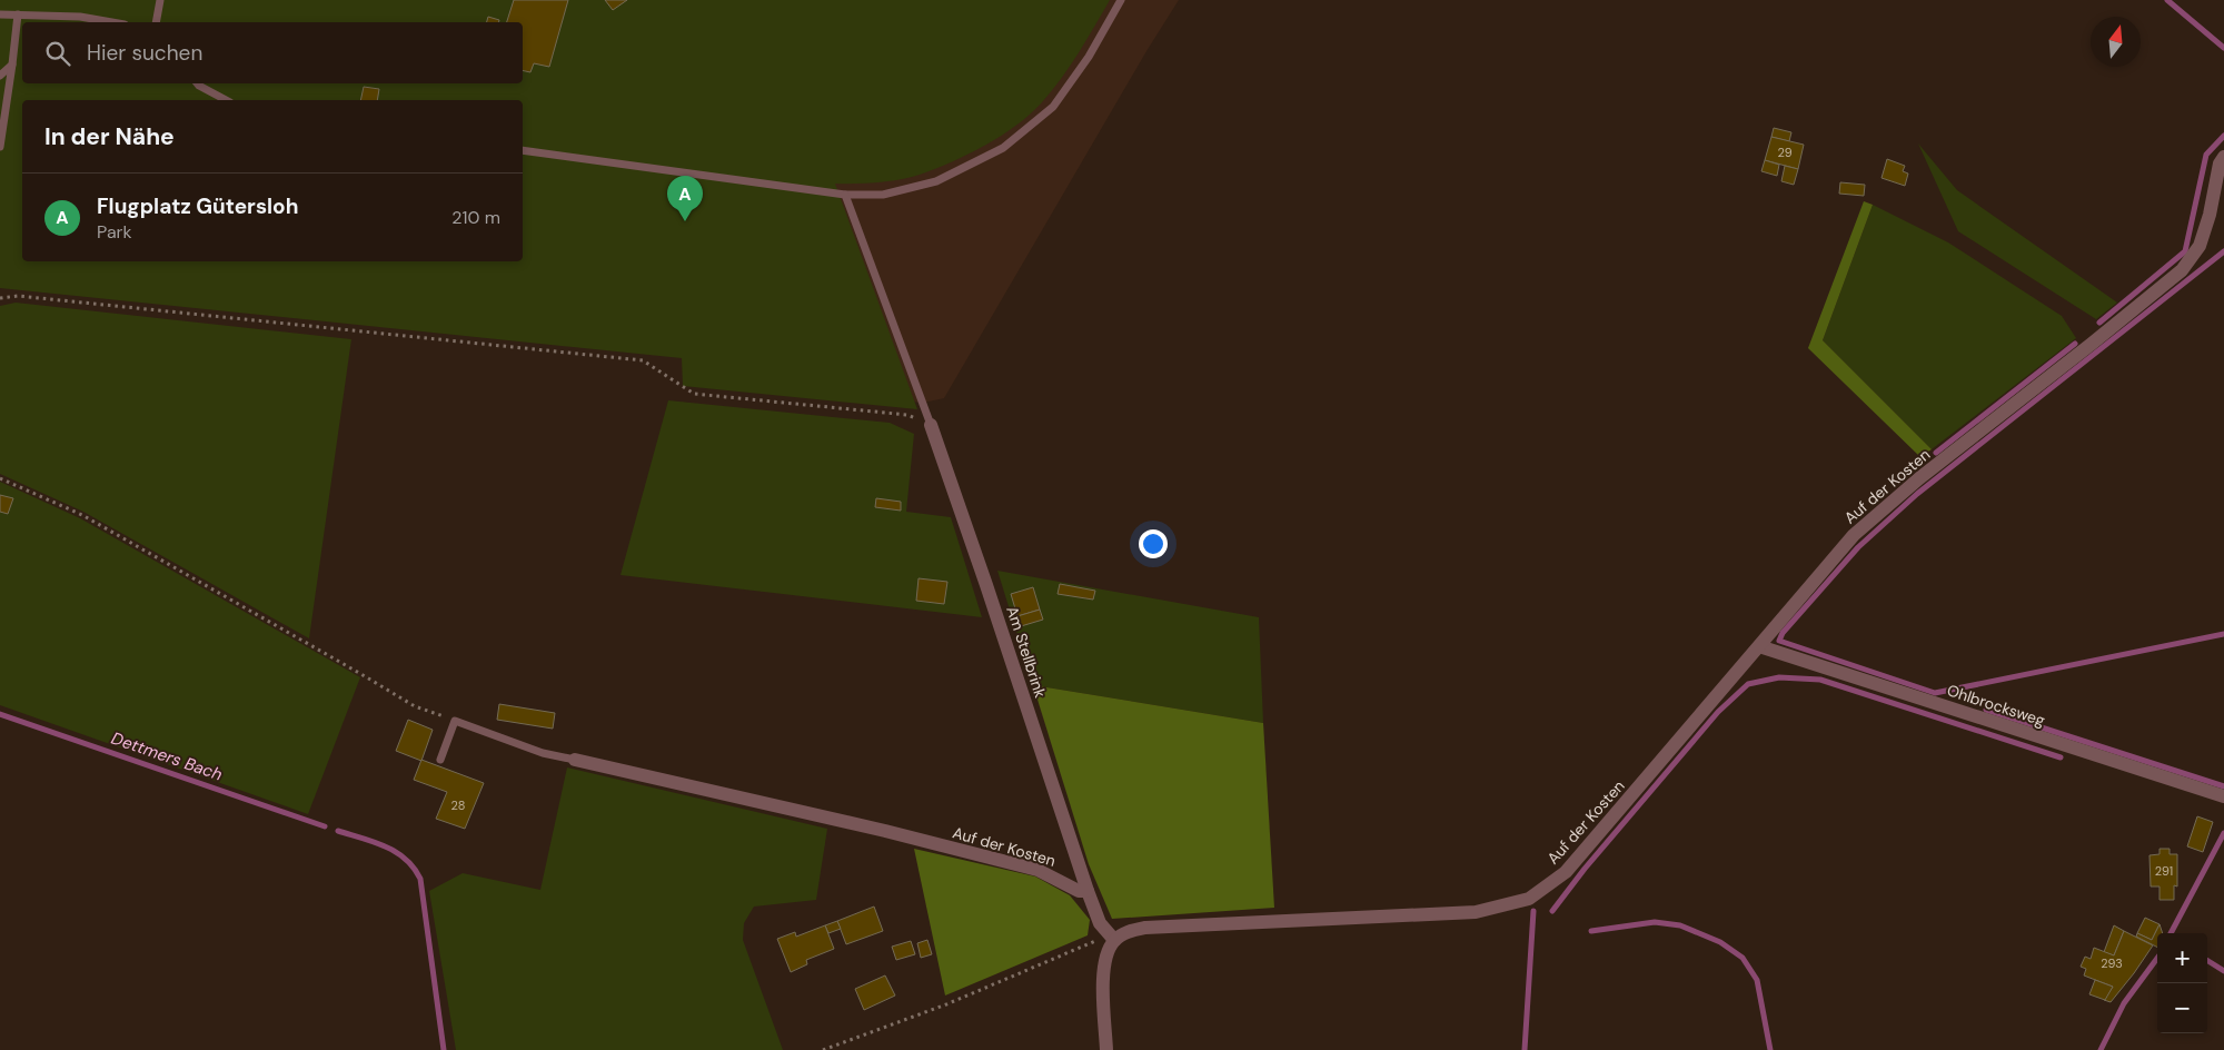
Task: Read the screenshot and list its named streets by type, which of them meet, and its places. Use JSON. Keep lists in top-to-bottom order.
{
  "streets": {
    "street": ["Auf der Kosten", "Am Stellbrink", "Ohlbrocksweg"]
  },
  "crossings": [
    ["Auf der Kosten", "Am Stellbrink"],
    ["Auf der Kosten", "Ohlbrocksweg"]
  ],
  "water": ["Dettmers Bach"],
  "house_numbers": [
    "29",
    "28",
    "291",
    "293"
  ],
  "north": "top",
  "page": {
    "search": "Hier suchen",
    "heading": "In der Nähe",
    "list": [
      {
        "mark": "A",
        "name": "Flugplatz Gütersloh",
        "note": "Park",
        "value": "210 m"
      }
    ],
    "pins": "A",
    "map_buttons": ["+", "−"]
  }
}
